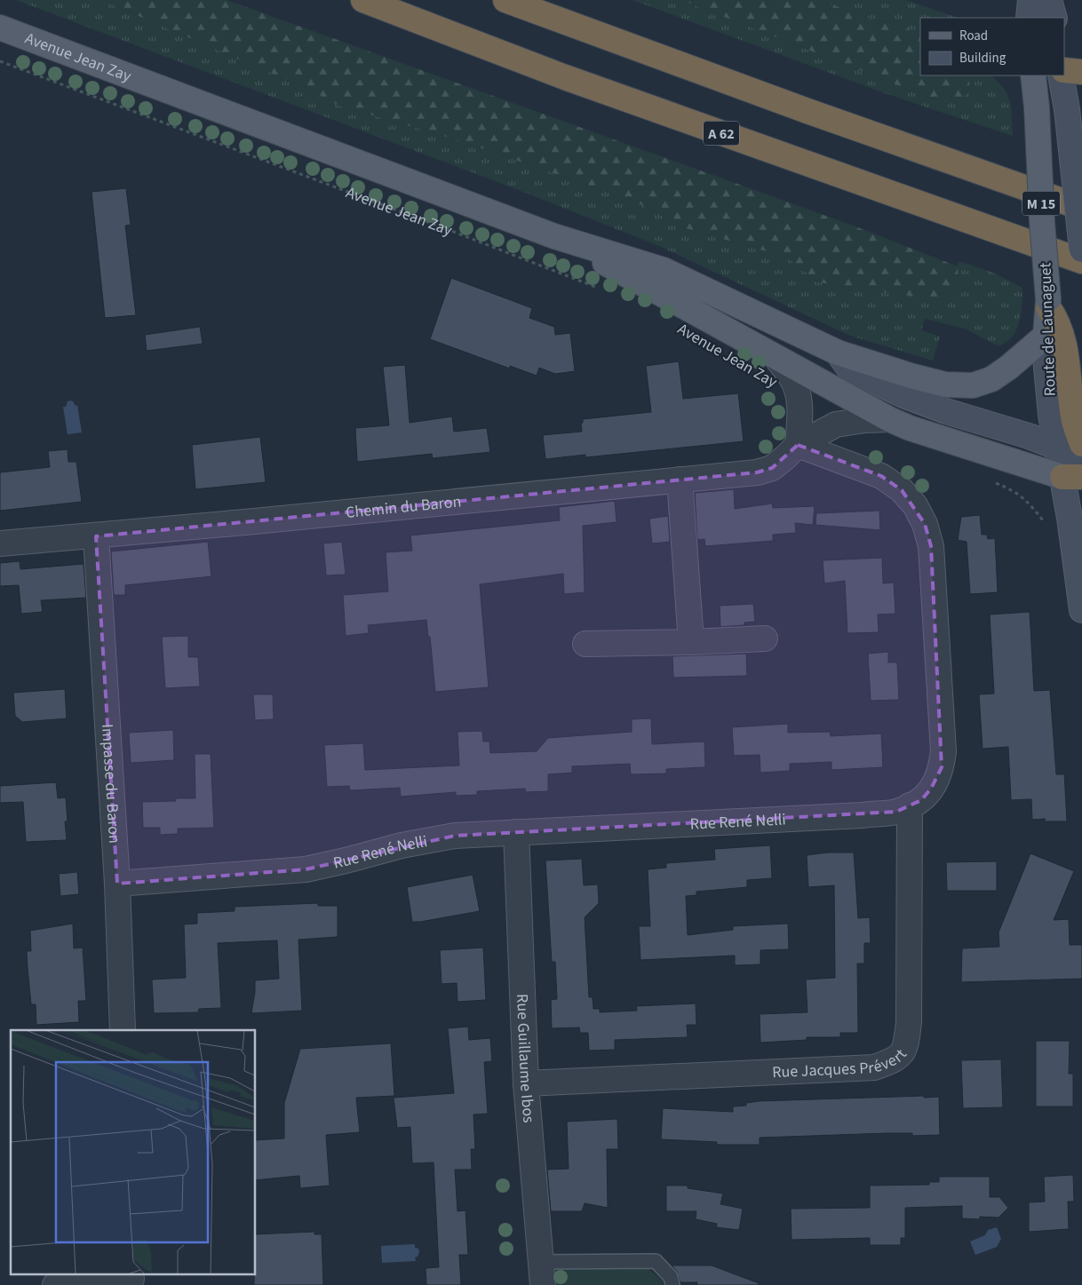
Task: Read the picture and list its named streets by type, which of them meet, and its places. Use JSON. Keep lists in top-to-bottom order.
{
  "streets": {
    "highway": ["A 62"],
    "main road": ["Avenue Jean Zay", "M 15", "Route de Launaguet"],
    "street": [
      "Chemin du Baron",
      "Impasse du Baron",
      "Rue René Nelli",
      "Rue Guillaume Ibos",
      "Rue Jacques Prévert"
    ]
  },
  "crossings": [
    ["Avenue Jean Zay", "Route de Launaguet"],
    ["Avenue Jean Zay", "Chemin du Baron"],
    ["Chemin du Baron", "Impasse du Baron"],
    ["Chemin du Baron", "Rue René Nelli"],
    ["Impasse du Baron", "Rue René Nelli"],
    ["Rue René Nelli", "Rue Guillaume Ibos"],
    ["Rue René Nelli", "Rue Jacques Prévert"],
    ["Rue Guillaume Ibos", "Rue Jacques Prévert"]
  ],
  "legend": ["Road", "Building"]
}
